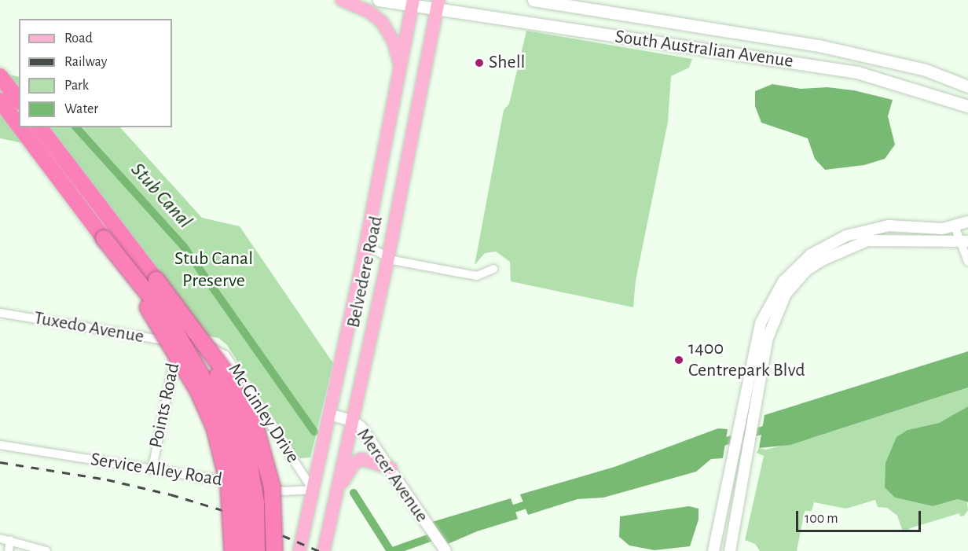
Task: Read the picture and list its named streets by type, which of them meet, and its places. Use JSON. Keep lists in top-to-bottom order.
{
  "streets": {
    "main road": ["South Australian Avenue", "Belvedere Road"],
    "street": [
      "Tuxedo Avenue",
      "Points Road",
      "Mc Ginley Drive",
      "Service Alley Road",
      "Mercer Avenue"
    ]
  },
  "crossings": [
    ["South Australian Avenue", "Belvedere Road"],
    ["Belvedere Road", "Mc Ginley Drive"],
    ["Belvedere Road", "Service Alley Road"],
    ["Belvedere Road", "Mercer Avenue"],
    ["Tuxedo Avenue", "Points Road"],
    ["Tuxedo Avenue", "Mc Ginley Drive"],
    ["Points Road", "Mc Ginley Drive"],
    ["Points Road", "Service Alley Road"],
    ["Mc Ginley Drive", "Service Alley Road"]
  ],
  "water": ["Stub Canal"],
  "parks": ["Stub Canal Preserve"],
  "places": ["Shell", "1400 Centrepark Blvd"],
  "legend": [
    "Road",
    "Railway",
    "Park",
    "Water"
  ],
  "scale_bar": "100 m"
}
